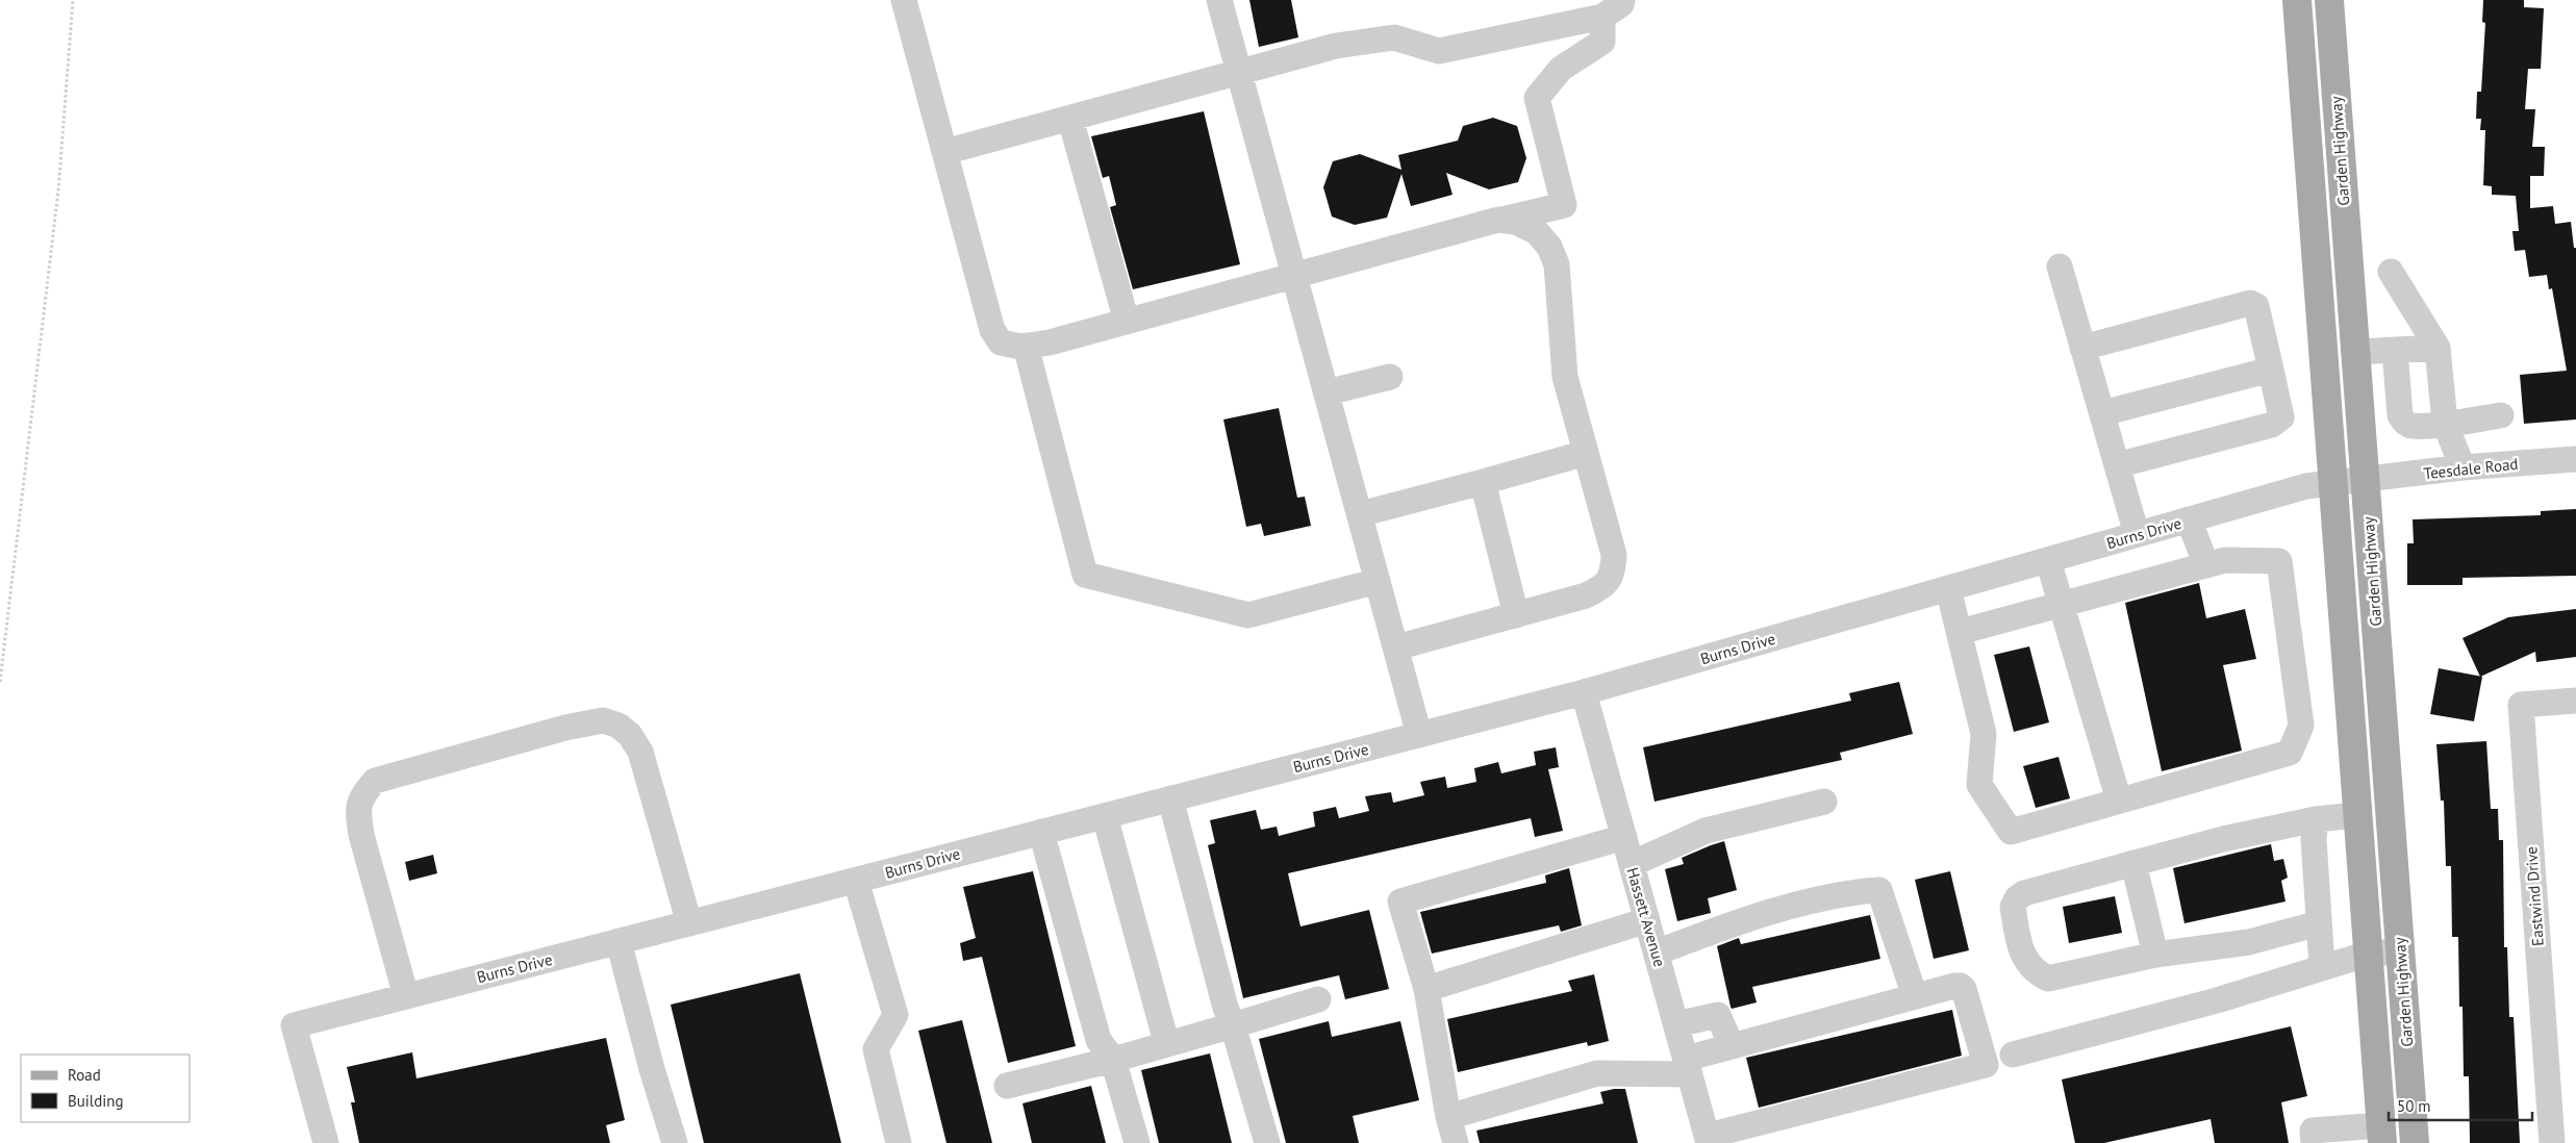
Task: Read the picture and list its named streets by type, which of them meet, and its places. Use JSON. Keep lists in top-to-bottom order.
{
  "streets": {
    "main road": ["Garden Highway"],
    "street": [
      "Teesdale Road",
      "Burns Drive",
      "Eastwind Drive",
      "Hassett Avenue"
    ]
  },
  "crossings": [
    ["Garden Highway", "Teesdale Road"],
    ["Garden Highway", "Burns Drive"],
    ["Teesdale Road", "Burns Drive"],
    ["Burns Drive", "Hassett Avenue"]
  ],
  "legend": ["Road", "Building"],
  "scale_bar": "50 m"
}
